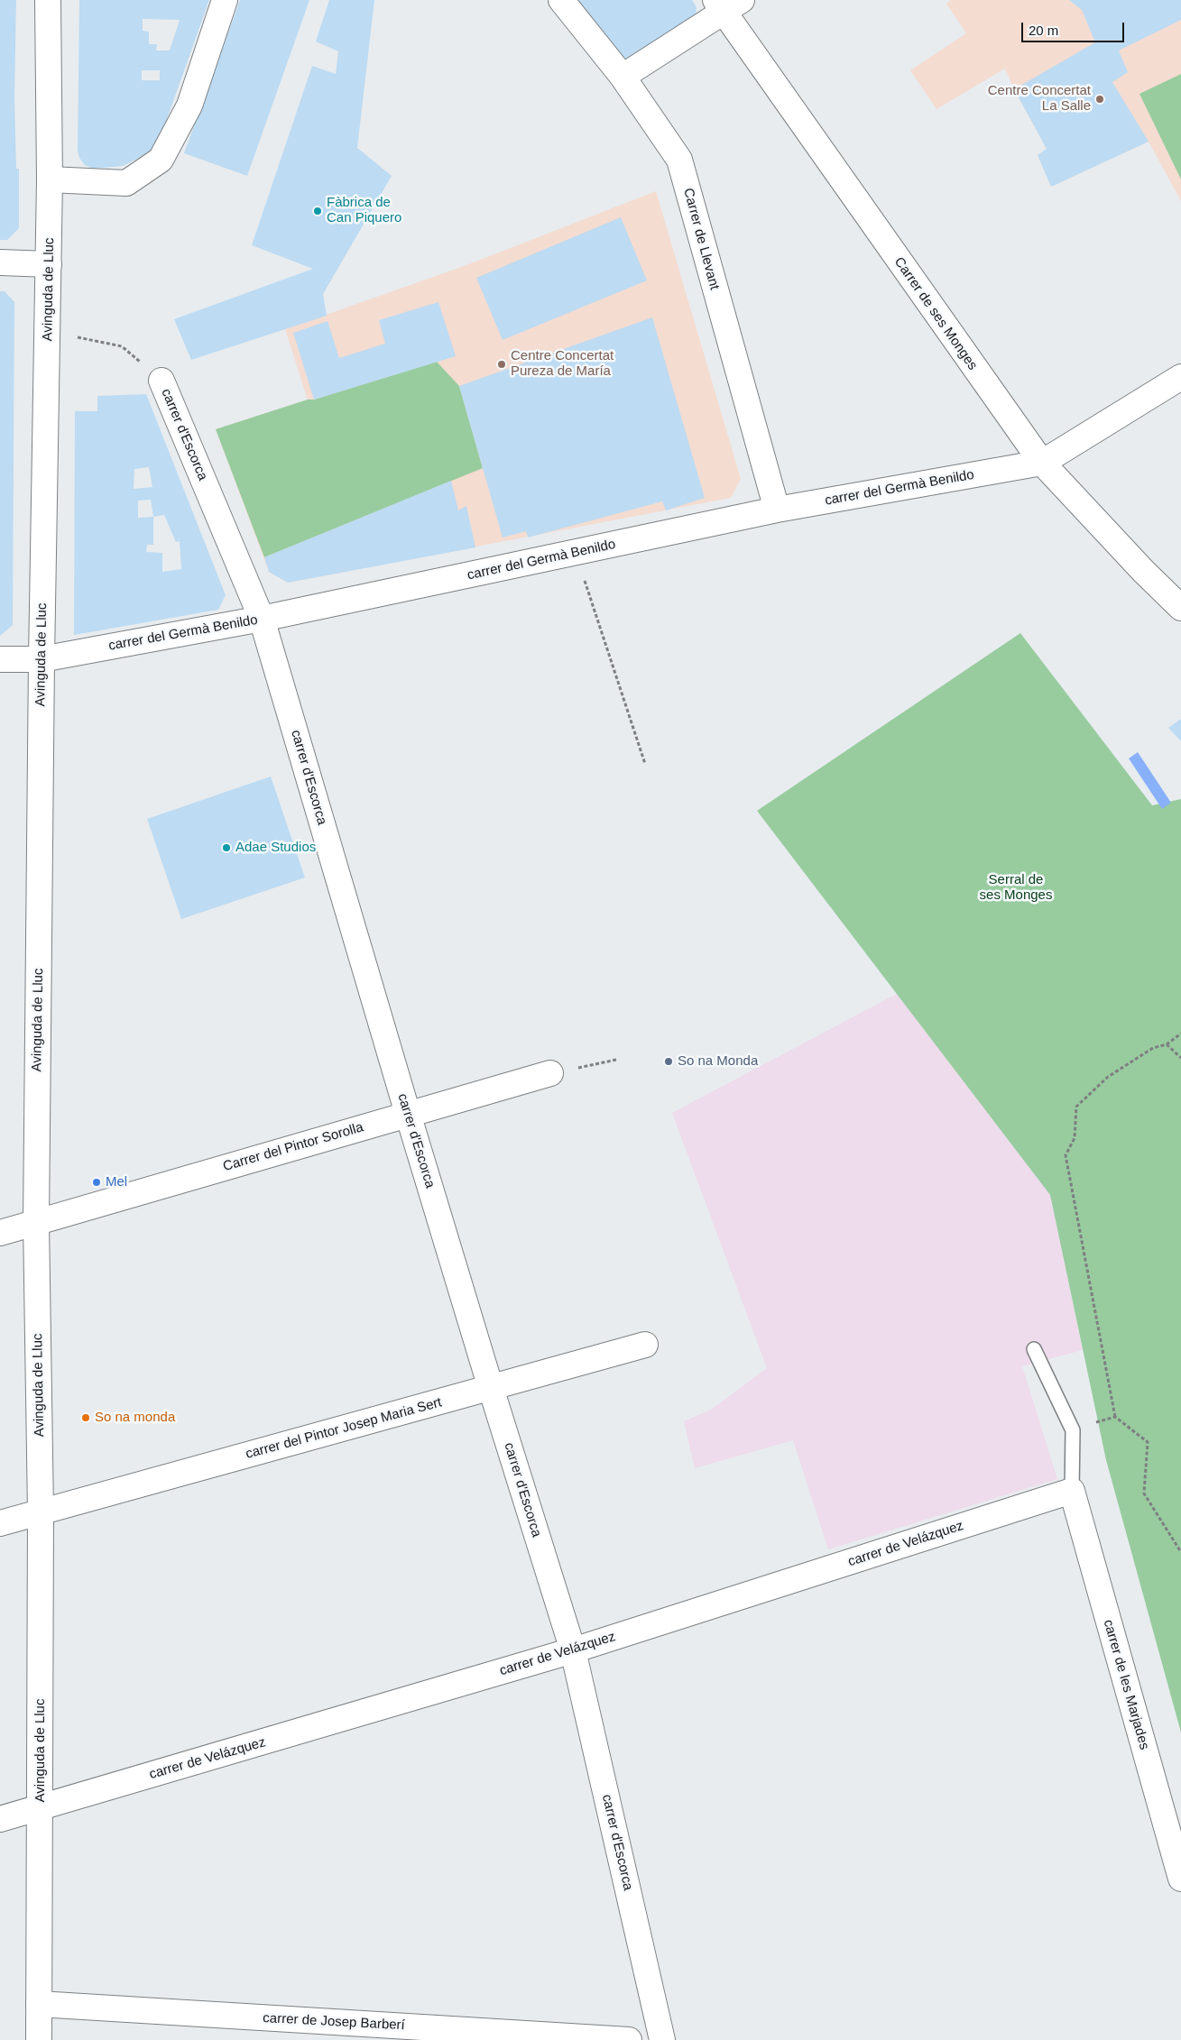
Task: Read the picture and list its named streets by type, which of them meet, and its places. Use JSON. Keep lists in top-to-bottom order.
{
  "streets": {
    "street": [
      "Carrer de Llevant",
      "Avinguda de Lluc",
      "Carrer de ses Monges",
      "carrer d'Escorca",
      "carrer del Germà Benildo",
      "Carrer del Pintor Sorolla",
      "carrer del Pintor Josep Maria Sert",
      "carrer de Velázquez",
      "carrer de les Marjades",
      "carrer de Josep Barberí"
    ]
  },
  "crossings": [
    ["Carrer de Llevant", "carrer del Germà Benildo"],
    ["Avinguda de Lluc", "carrer d'Escorca"],
    ["Avinguda de Lluc", "carrer del Germà Benildo"],
    ["Avinguda de Lluc", "Carrer del Pintor Sorolla"],
    ["Avinguda de Lluc", "carrer del Pintor Josep Maria Sert"],
    ["Avinguda de Lluc", "carrer de Velázquez"],
    ["Avinguda de Lluc", "carrer de Josep Barberí"],
    ["Carrer de ses Monges", "carrer del Germà Benildo"],
    ["carrer d'Escorca", "carrer del Germà Benildo"],
    ["carrer d'Escorca", "Carrer del Pintor Sorolla"],
    ["carrer d'Escorca", "carrer del Pintor Josep Maria Sert"],
    ["carrer d'Escorca", "carrer de Velázquez"],
    ["carrer de Velázquez", "carrer de les Marjades"]
  ],
  "parks": ["Serral de ses Monges"],
  "places": [
    "Centre Concertat La Salle",
    "Fàbrica de Can Piquero",
    "Centre Concertat Pureza de María",
    "Adae Studios",
    "So na Monda",
    "Mel",
    "So na monda"
  ],
  "scale_bar": "20 m"
}
